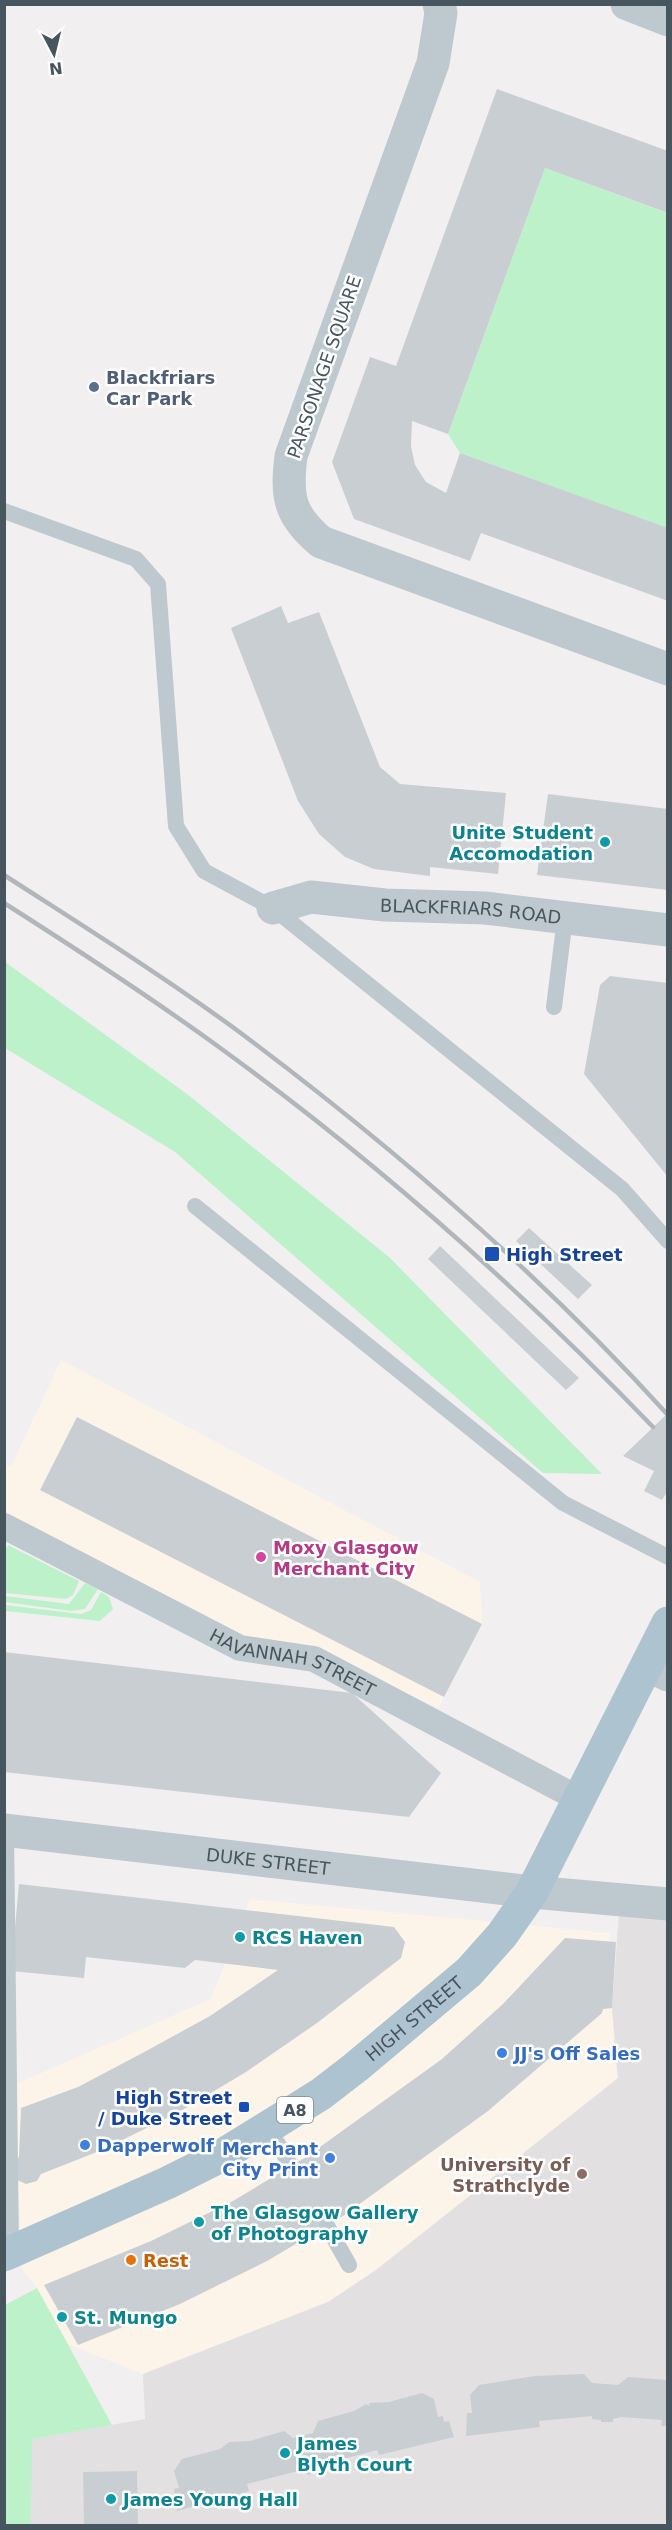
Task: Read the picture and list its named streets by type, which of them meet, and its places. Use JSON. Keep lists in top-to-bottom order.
{
  "streets": {
    "main road": ["HIGH STREET", "A8"],
    "street": [
      "PARSONAGE SQUARE",
      "BLACKFRIARS ROAD",
      "HAVANNAH STREET",
      "DUKE STREET"
    ]
  },
  "crossings": [
    ["HAVANNAH STREET", "HIGH STREET"],
    ["DUKE STREET", "HIGH STREET"]
  ],
  "places": {
    "other": [
      "Blackfriars Car Park",
      "Unite Student Accomodation",
      "Moxy Glasgow Merchant City",
      "RCS Haven",
      "JJ's Off Sales",
      "Dapperwolf",
      "Merchant City Print",
      "University of Strathclyde",
      "The Glasgow Gallery of Photography",
      "Rest",
      "St. Mungo",
      "James Blyth Court",
      "James Young Hall"
    ],
    "transit": ["High Street", "High Street / Duke Street"]
  },
  "north": "bottom"
}
